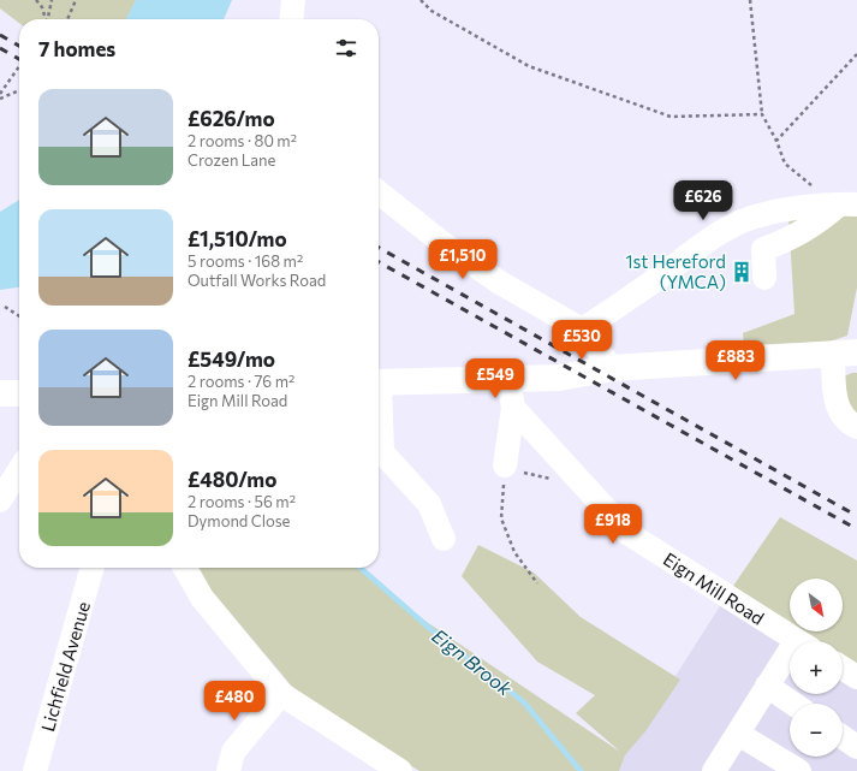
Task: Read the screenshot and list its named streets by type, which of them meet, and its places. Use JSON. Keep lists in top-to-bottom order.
{
  "streets": {
    "street": ["Eign Mill Road", "Lichfield Avenue"]
  },
  "water": ["Eign Brook"],
  "places": {
    "building": ["1st Hereford (YMCA)"]
  },
  "north": "bottom right",
  "page": {
    "heading": "7 homes",
    "list": [
      {
        "name": "£626/mo",
        "note": "2 rooms · 80 m² · Crozen Lane"
      },
      {
        "name": "£1,510/mo",
        "note": "5 rooms · 168 m² · Outfall Works Road"
      },
      {
        "name": "£549/mo",
        "note": "2 rooms · 76 m² · Eign Mill Road"
      },
      {
        "name": "£480/mo",
        "note": "2 rooms · 56 m² · Dymond Close"
      }
    ],
    "price": [
      "£626",
      "£1,510",
      "£530",
      "£883",
      "£549",
      "£918",
      "£480"
    ],
    "map_buttons": ["+", "−"]
  }
}
